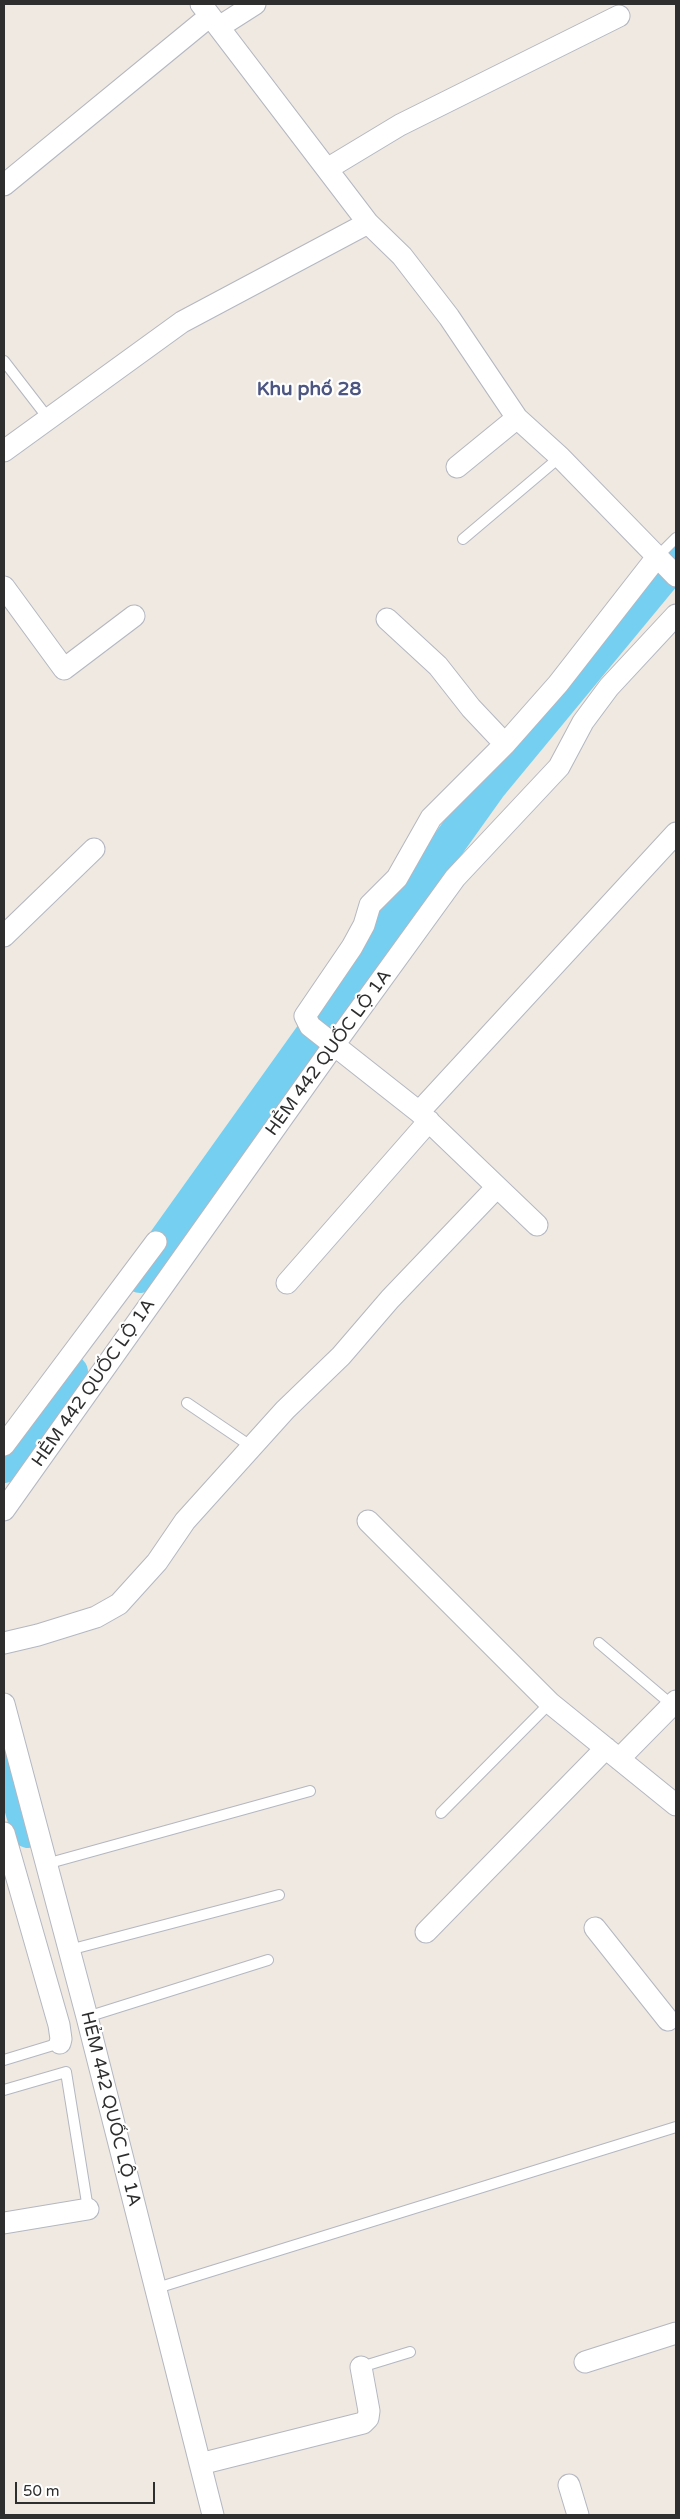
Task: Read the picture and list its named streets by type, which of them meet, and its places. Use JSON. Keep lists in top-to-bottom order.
{
  "streets": {
    "street": ["HẺM 442 QUỐC LỘ 1A"]
  },
  "districts": ["Khu phố 28"],
  "scale_bar": "50 m"
}
